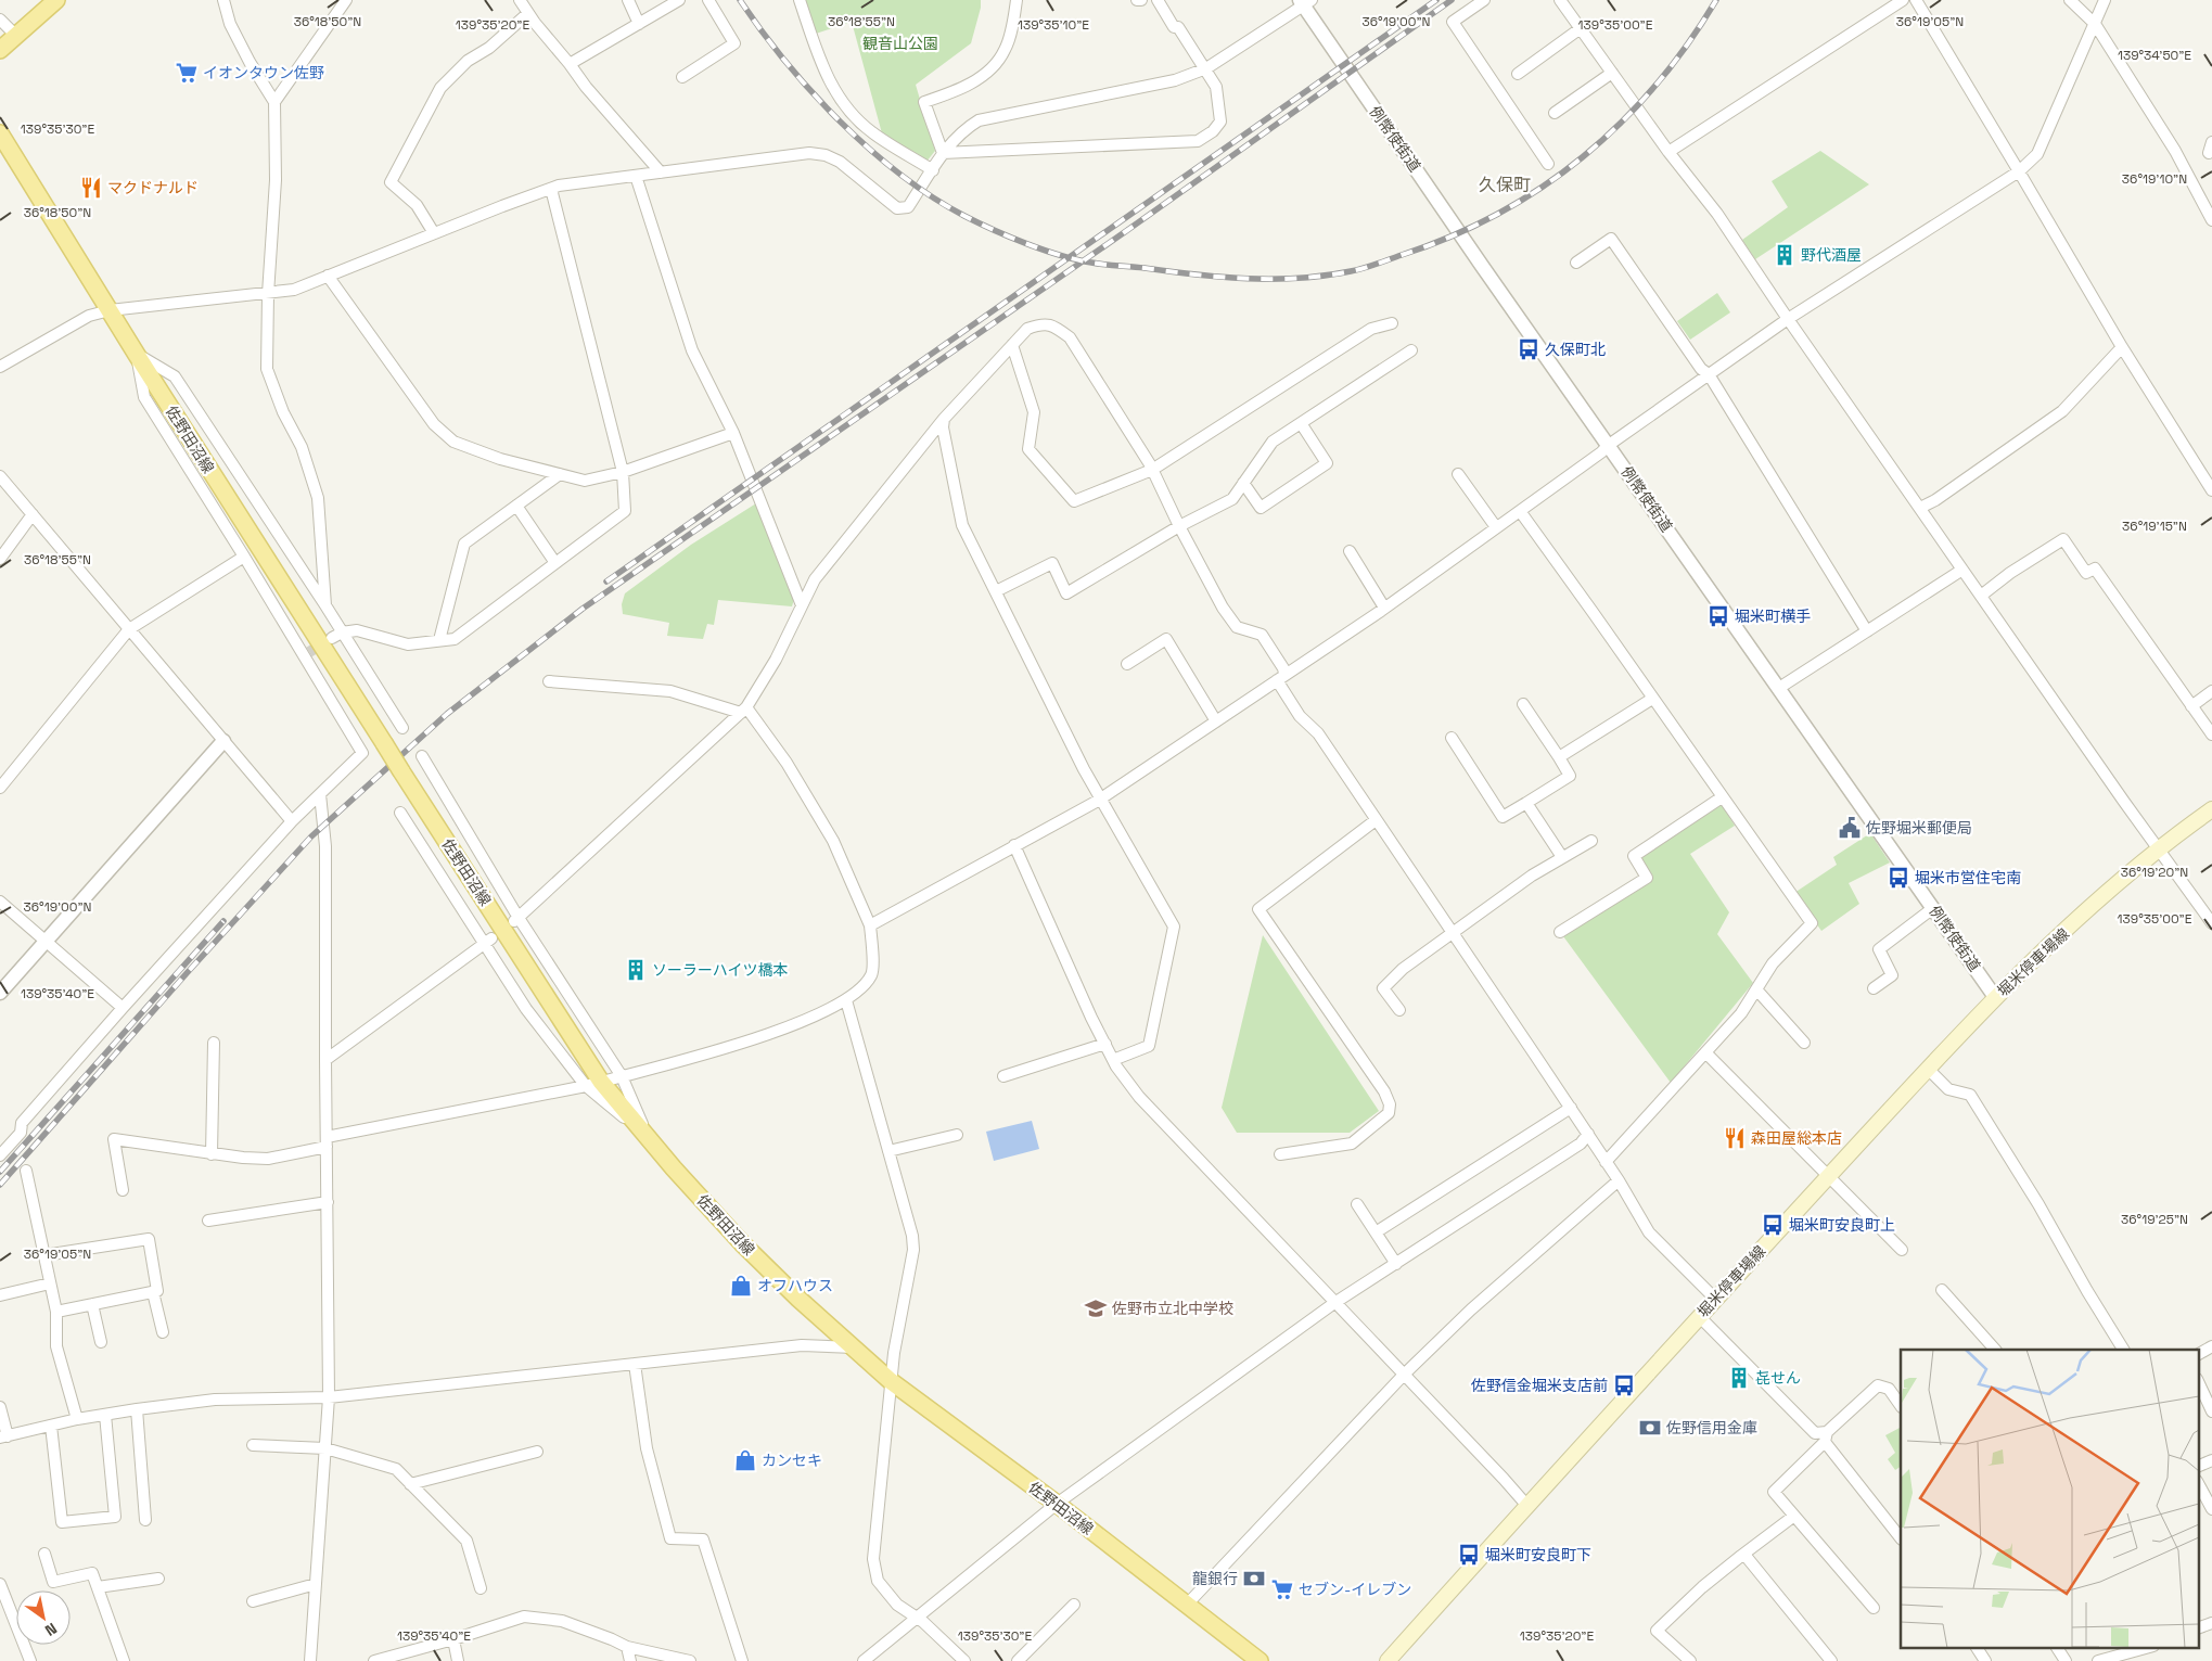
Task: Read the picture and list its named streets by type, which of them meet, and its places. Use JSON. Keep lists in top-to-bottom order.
{
  "streets": {
    "main road": ["佐野田沼線", "堀米停車場線"],
    "street": ["例幣使街道"]
  },
  "crossings": [
    ["例幣使街道", "堀米停車場線"]
  ],
  "districts": ["久保町"],
  "parks": ["観音山公園"],
  "places": {
    "supermarket": ["イオンタウン佐野", "セブン-イレブン"],
    "restaurant": ["マクドナルド", "森田屋総本店"],
    "building": ["野代酒屋", "ソーラーハイツ橋本", "㐂せん"],
    "bus stop": [
      "久保町北",
      "堀米町横手",
      "堀米市営住宅南",
      "堀米町安良町上",
      "佐野信金堀米支店前",
      "堀米町安良町下"
    ],
    "public building": ["佐野堀米郵便局"],
    "shop": ["オフハウス", "カンセキ"],
    "school or university": ["佐野市立北中学校"],
    "bank": ["佐野信用金庫", "龍銀行"]
  },
  "north": "bottom right",
  "coordinates": [
    "36°18'50\"N",
    "36°18'55\"N",
    "36°19'05\"N",
    "36°19'00\"N",
    "139°35'20\"E",
    "139°35'10\"E",
    "139°35'00\"E",
    "139°34'50\"E",
    "139°35'30\"E",
    "36°19'10\"N",
    "36°19'15\"N",
    "36°19'20\"N",
    "139°35'40\"E",
    "36°19'25\"N"
  ]
}
